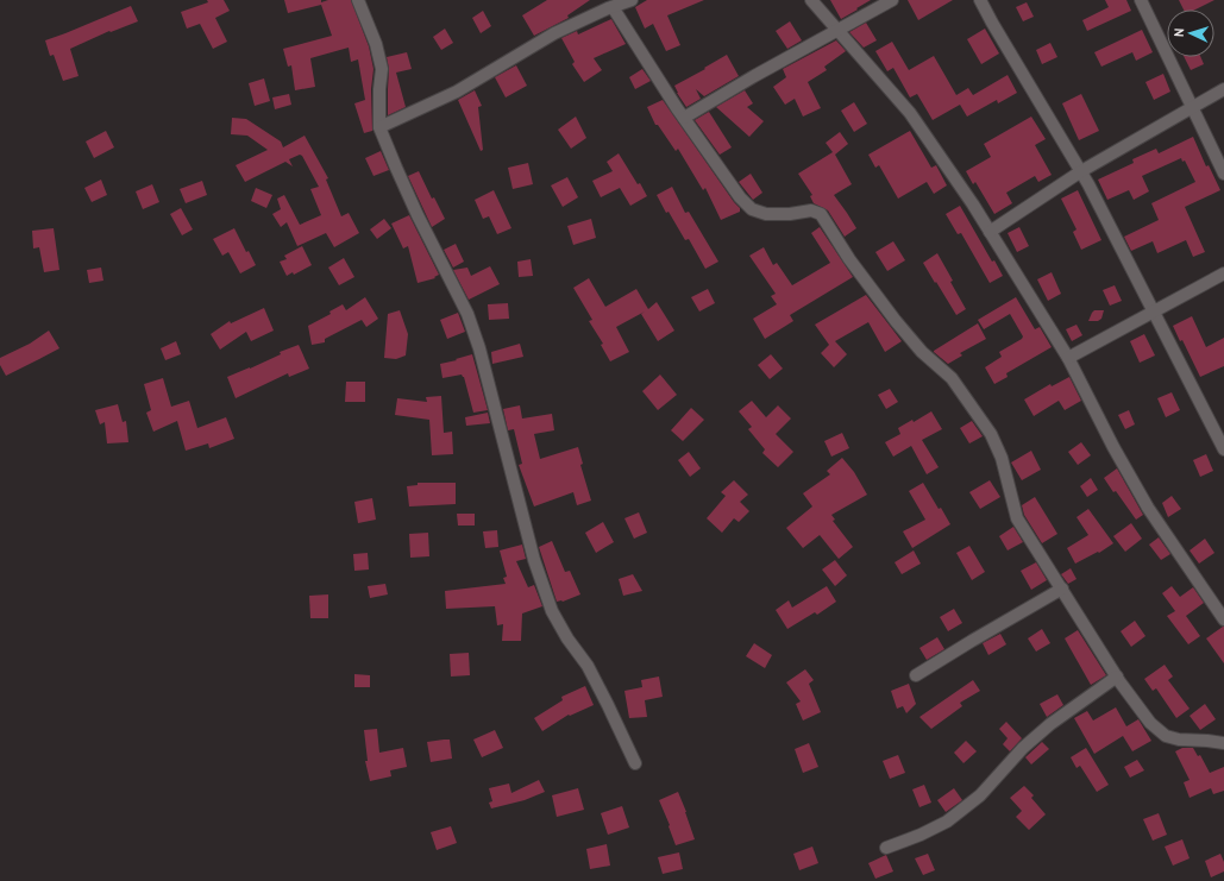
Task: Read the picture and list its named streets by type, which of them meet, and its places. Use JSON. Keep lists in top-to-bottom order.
{
  "north": "left"
}
